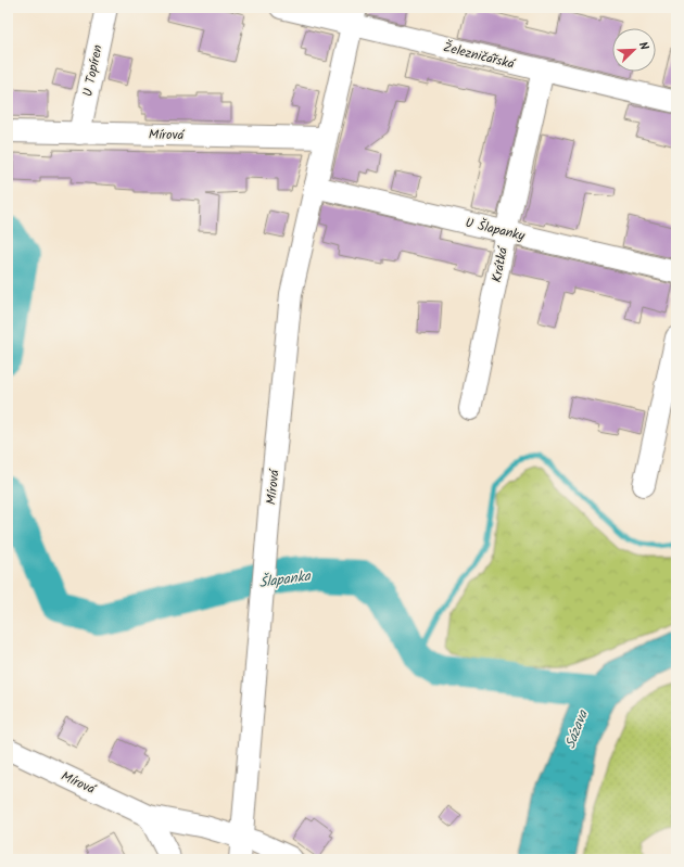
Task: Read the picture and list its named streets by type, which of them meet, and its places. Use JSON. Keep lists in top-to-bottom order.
{
  "streets": {
    "street": [
      "Železničářská",
      "U Topíren",
      "Mírová",
      "U Šlapanky",
      "Krátká"
    ]
  },
  "crossings": [
    ["Železničářská", "Mírová"],
    ["Železničářská", "Krátká"],
    ["U Topíren", "Mírová"],
    ["Mírová", "U Šlapanky"],
    ["U Šlapanky", "Krátká"]
  ],
  "water": ["Šlapanka", "Sázava"],
  "north": "top right"
}
